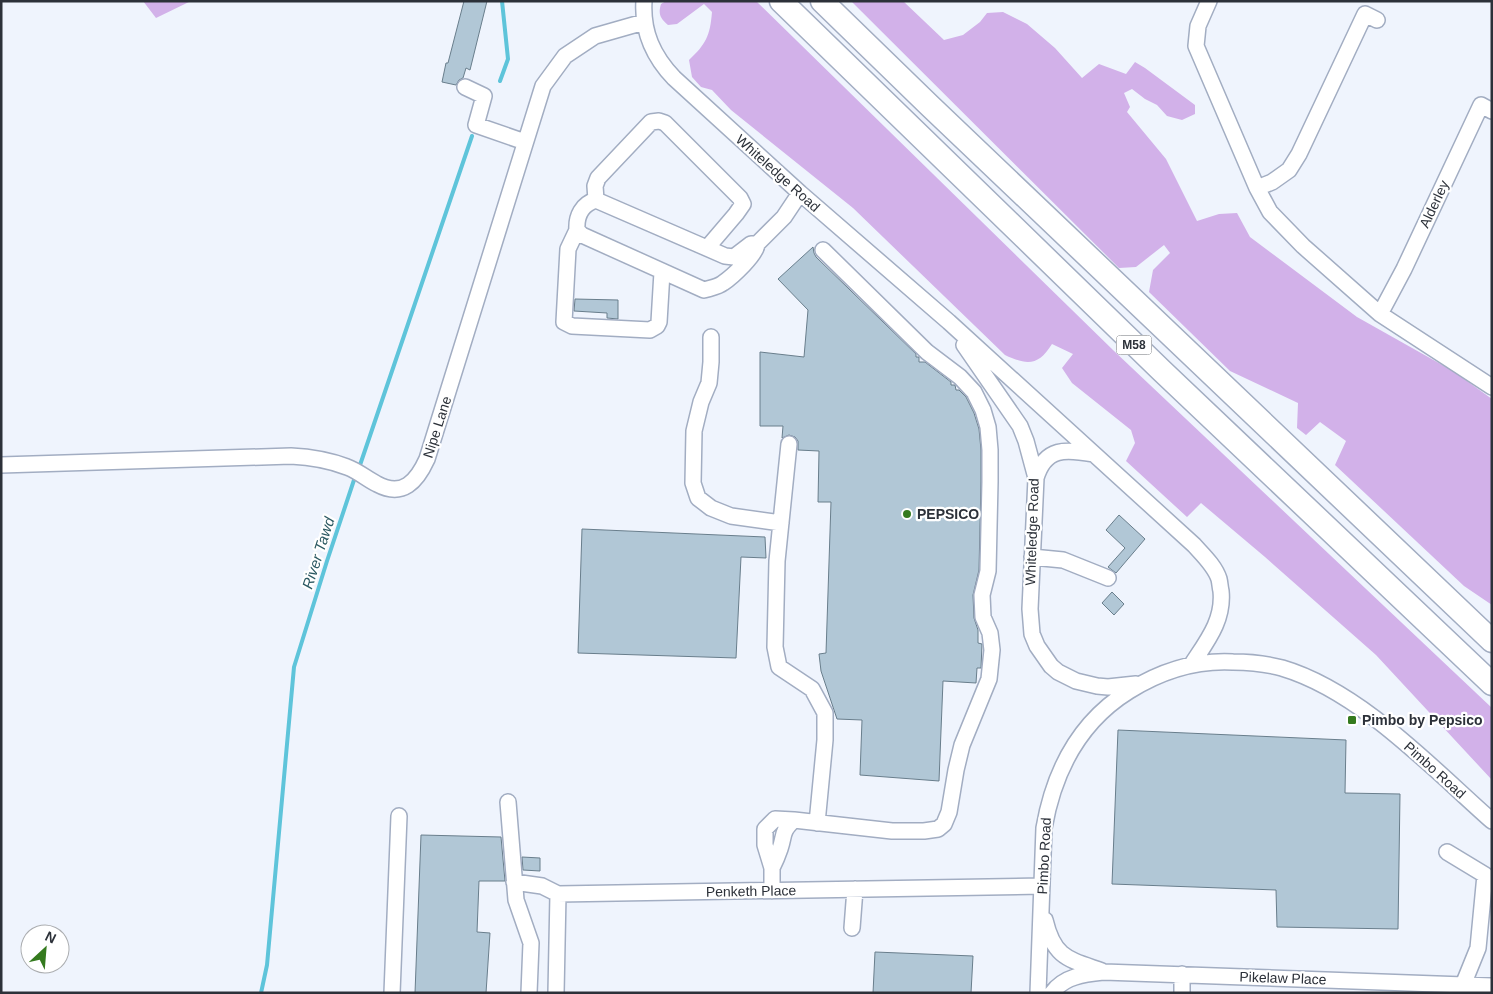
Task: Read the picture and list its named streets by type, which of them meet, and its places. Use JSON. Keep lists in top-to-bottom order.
{
  "streets": {
    "highway": ["M58"],
    "street": [
      "Whiteledge Road",
      "Alderley",
      "Nipe Lane",
      "Pimbo Road",
      "Penketh Place",
      "Pikelaw Place"
    ]
  },
  "crossings": [
    ["Whiteledge Road", "Nipe Lane"],
    ["Whiteledge Road", "Pimbo Road"],
    ["Pimbo Road", "Penketh Place"],
    ["Pimbo Road", "Pikelaw Place"],
    ["Penketh Place", "Pikelaw Place"]
  ],
  "water": ["River Tawd"],
  "places": {
    "other": ["PEPSICO"],
    "transit": ["Pimbo by Pepsico"]
  },
  "north": "top right"
}
